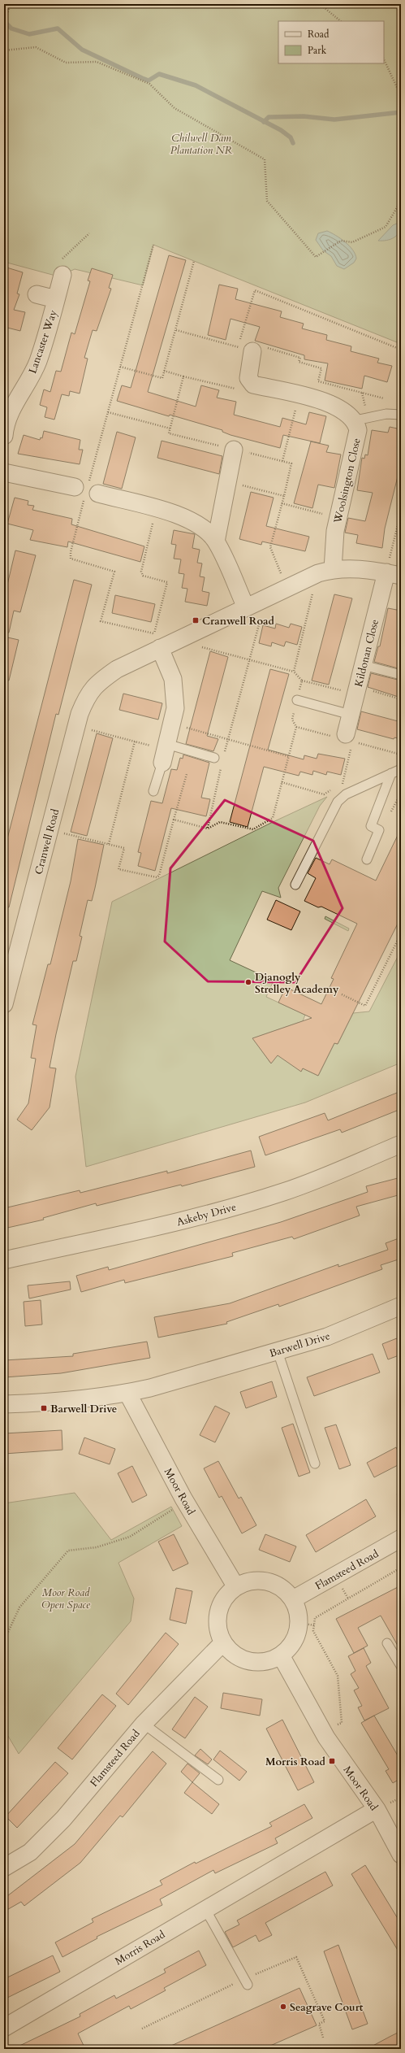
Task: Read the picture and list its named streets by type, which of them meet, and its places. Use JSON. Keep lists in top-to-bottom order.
{
  "streets": {
    "street": [
      "Lancaster Way",
      "Woolsington Close",
      "Kildonan Close",
      "Cranwell Road",
      "Askeby Drive",
      "Barwell Drive",
      "Moor Road",
      "Flamsteed Road",
      "Morris Road"
    ]
  },
  "crossings": [
    ["Woolsington Close", "Cranwell Road"],
    ["Kildonan Close", "Cranwell Road"],
    ["Barwell Drive", "Moor Road"],
    ["Moor Road", "Flamsteed Road"],
    ["Moor Road", "Morris Road"]
  ],
  "parks": ["Chilwell Dam Plantation NR", "Moor Road Open Space"],
  "places": {
    "transit": ["Cranwell Road", "Barwell Drive", "Morris Road"],
    "other": ["Djanogly Strelley Academy", "Seagrave Court"]
  },
  "legend": ["Road", "Park"]
}
